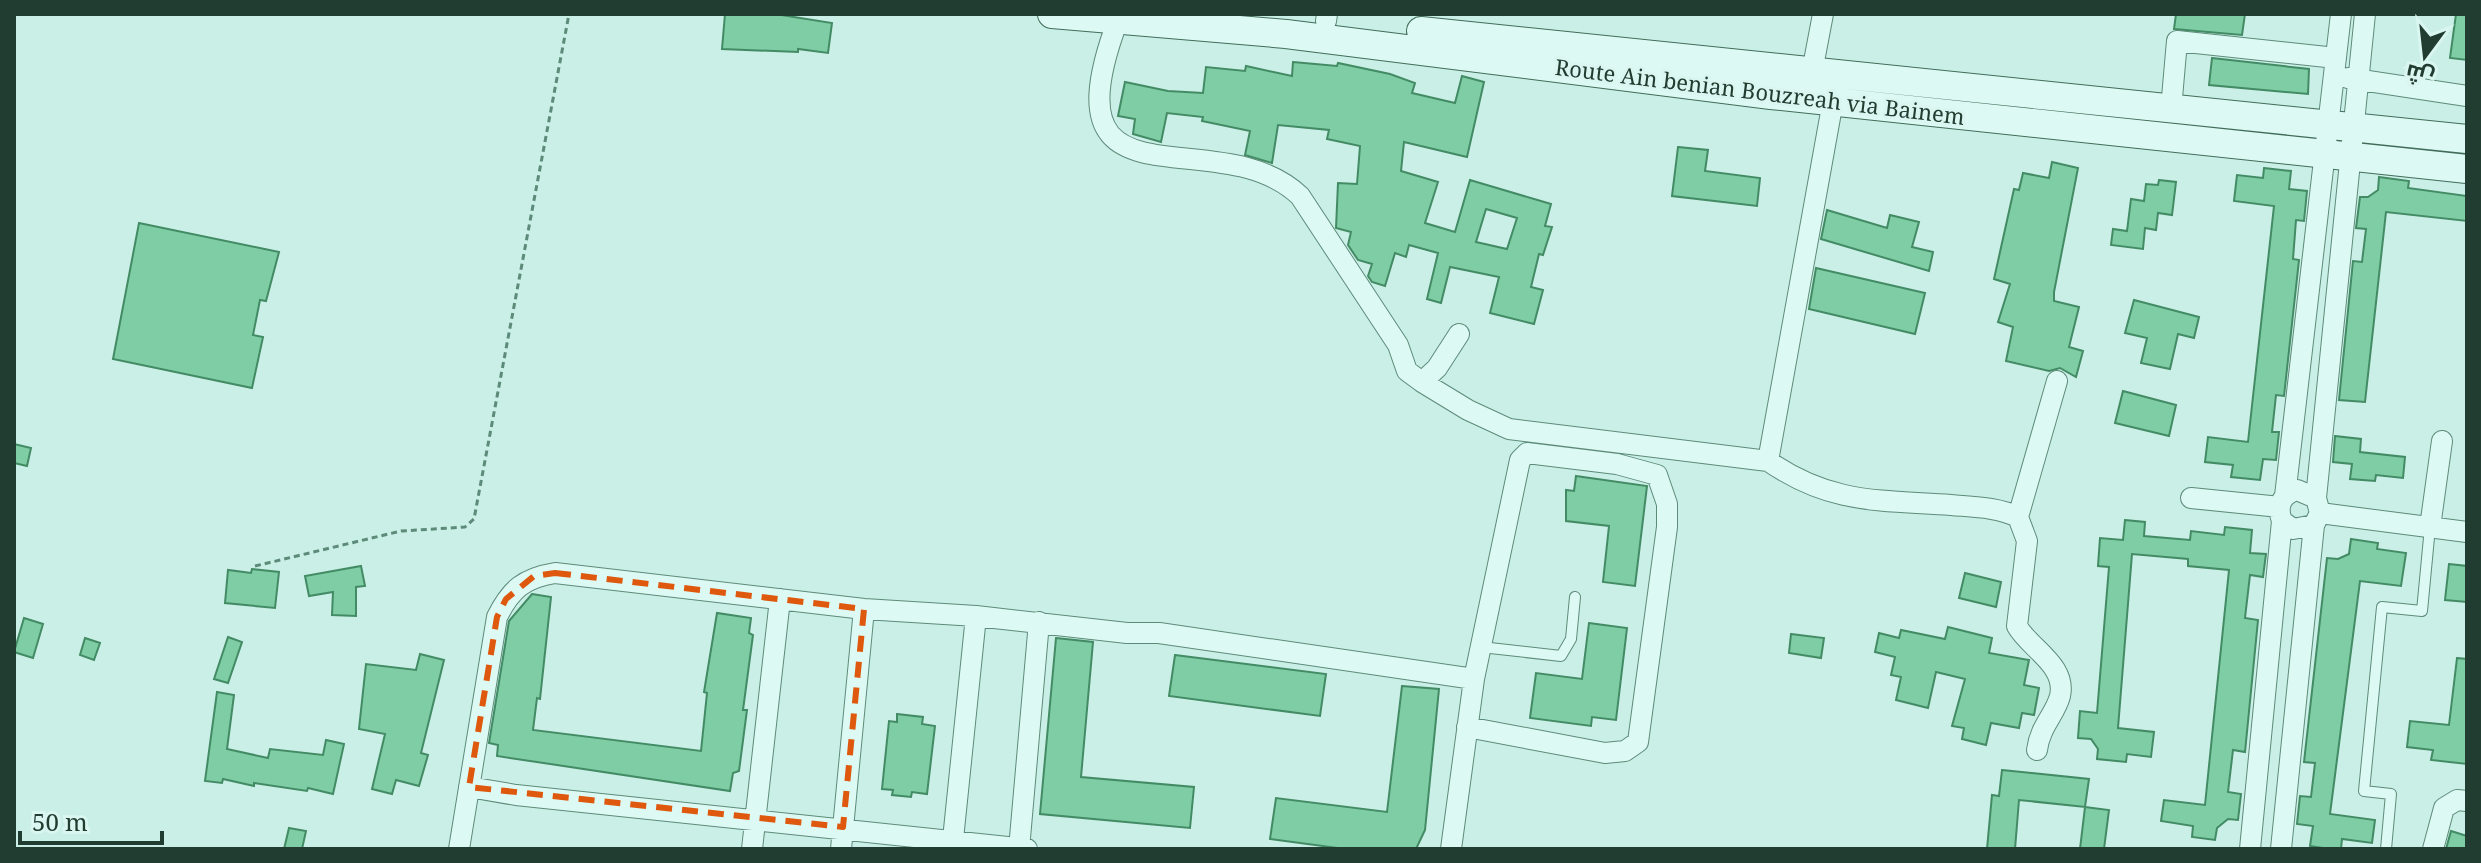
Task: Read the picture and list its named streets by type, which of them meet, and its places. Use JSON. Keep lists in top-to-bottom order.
{
  "streets": {
    "main road": ["Route Ain benian Bouzreah via Bainem"]
  },
  "scale_bar": "50 m",
  "north": "bottom"
}
